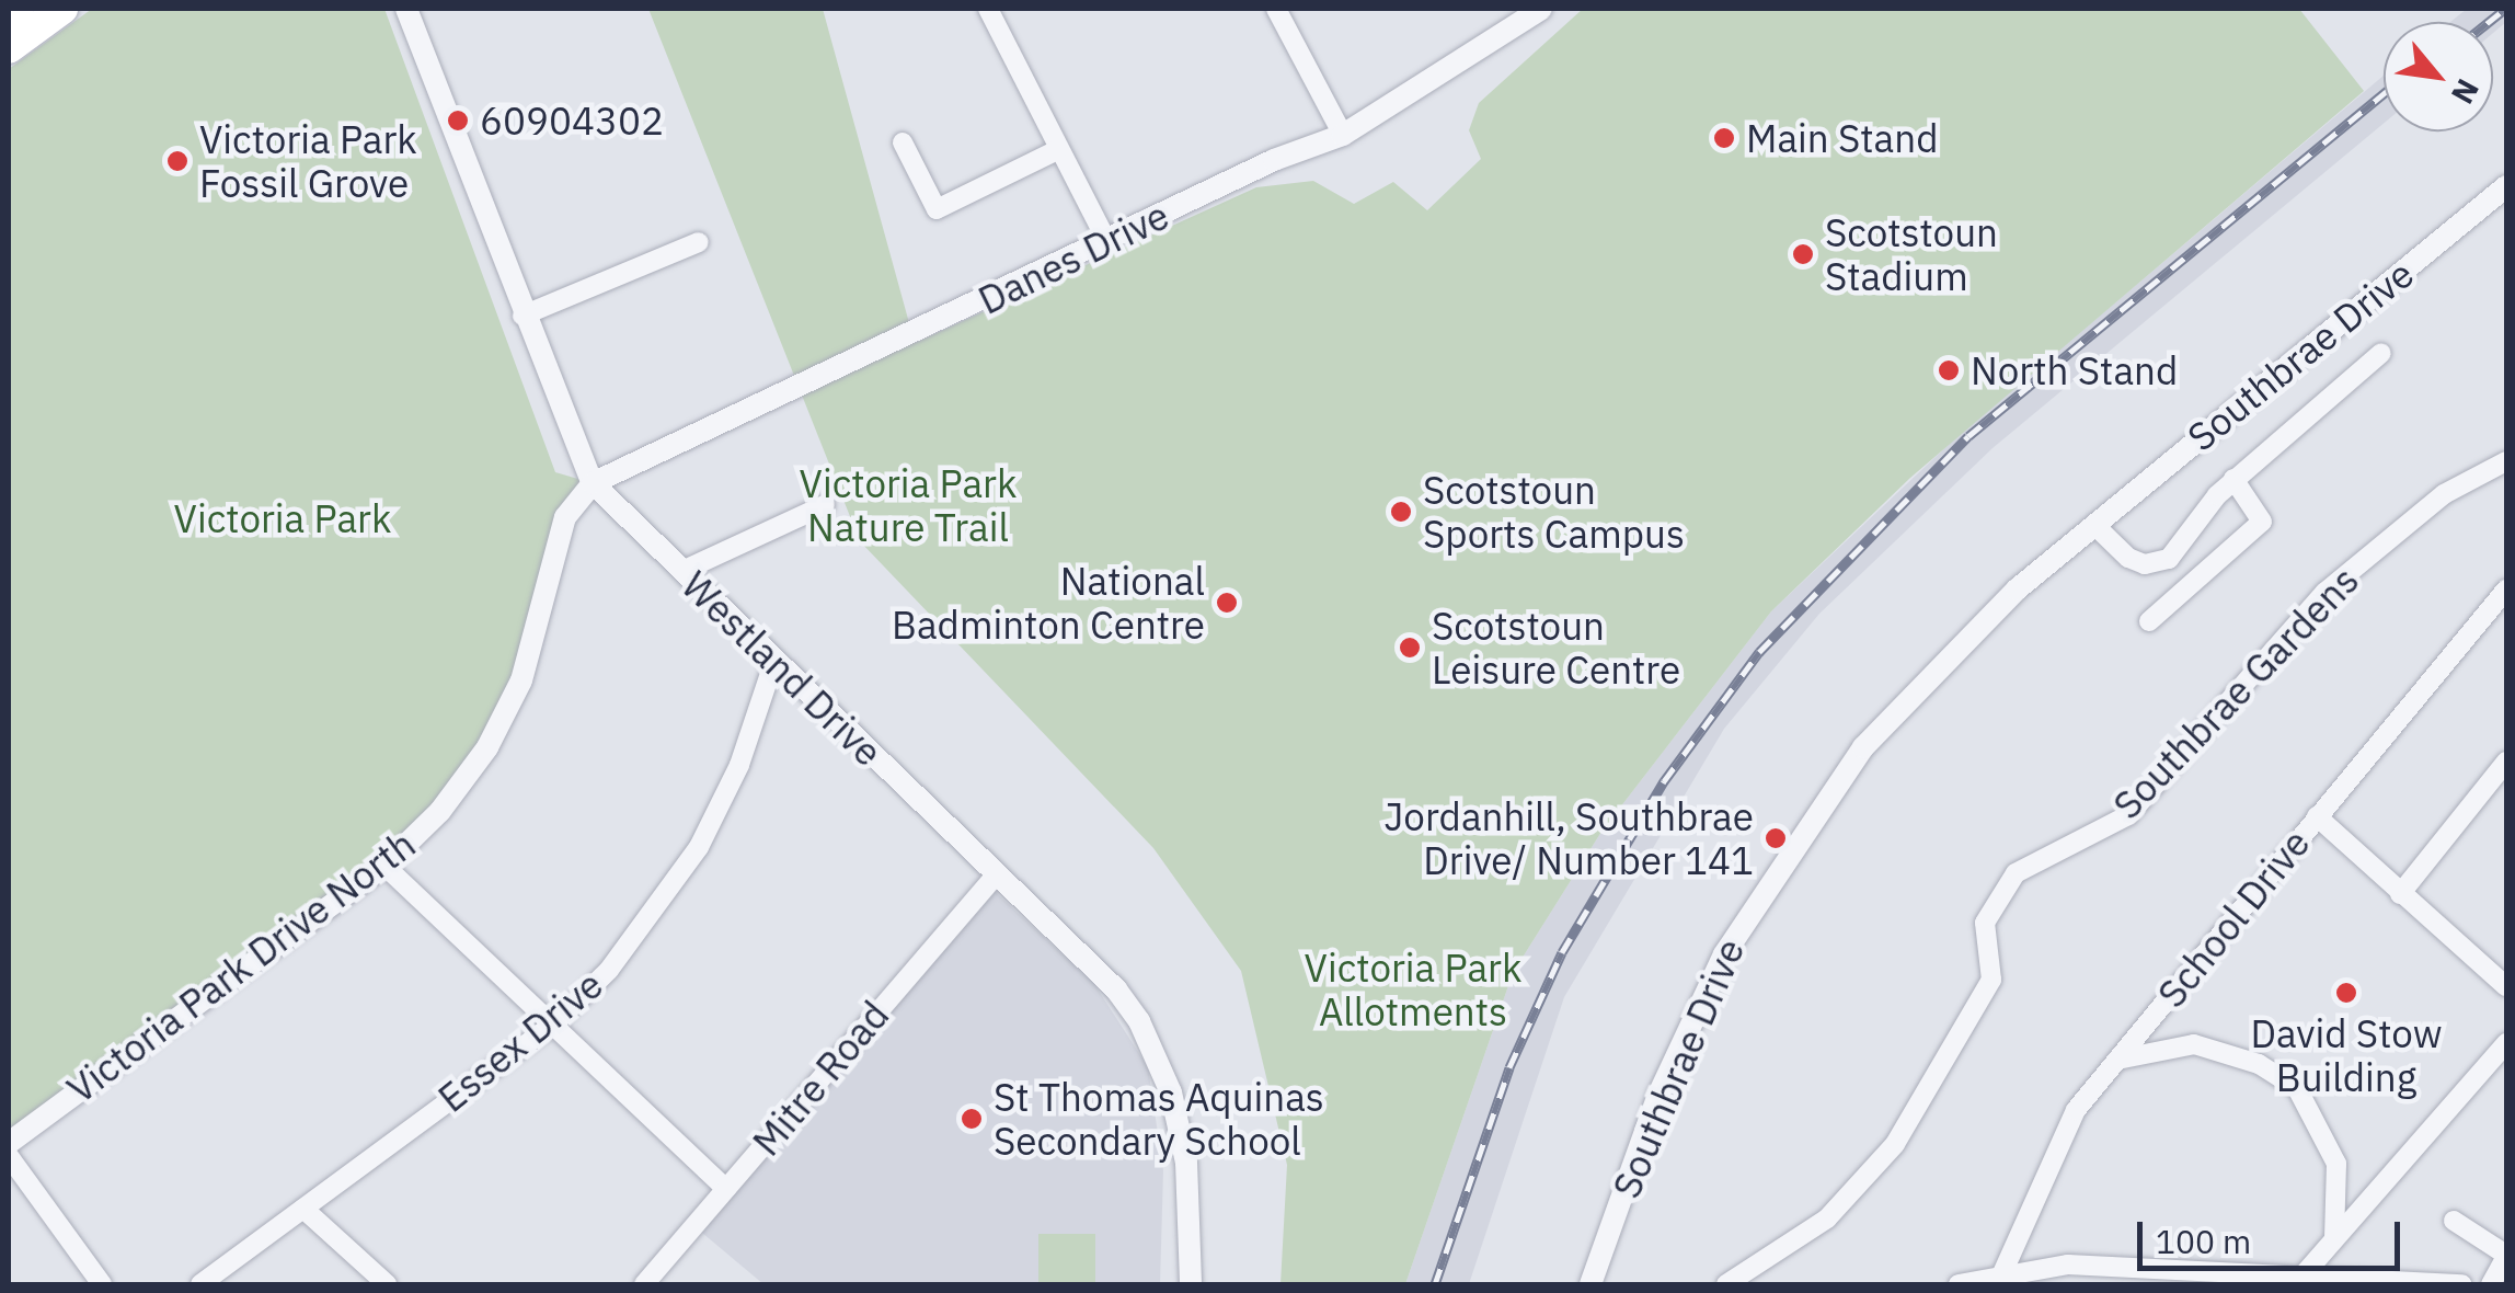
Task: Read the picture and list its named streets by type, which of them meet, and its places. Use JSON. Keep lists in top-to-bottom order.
{
  "streets": {
    "street": [
      "Danes Drive",
      "Southbrae Drive",
      "Westland Drive",
      "Southbrae Gardens",
      "School Drive",
      "Victoria Park Drive North",
      "Essex Drive",
      "Mitre Road"
    ]
  },
  "crossings": [
    ["Danes Drive", "Westland Drive"],
    ["Danes Drive", "Victoria Park Drive North"],
    ["Westland Drive", "Victoria Park Drive North"],
    ["Westland Drive", "Essex Drive"],
    ["Westland Drive", "Mitre Road"]
  ],
  "parks": ["Victoria Park Nature Trail", "Victoria Park", "Victoria Park Allotments"],
  "places": [
    "60904302",
    "Main Stand",
    "Victoria Park Fossil Grove",
    "Scotstoun Stadium",
    "North Stand",
    "Scotstoun Sports Campus",
    "National Badminton Centre",
    "Scotstoun Leisure Centre",
    "Jordanhill, Southbrae Drive/ Number 141",
    "David Stow Building",
    "St Thomas Aquinas Secondary School"
  ],
  "scale_bar": "100 m",
  "north": "bottom right"
}
